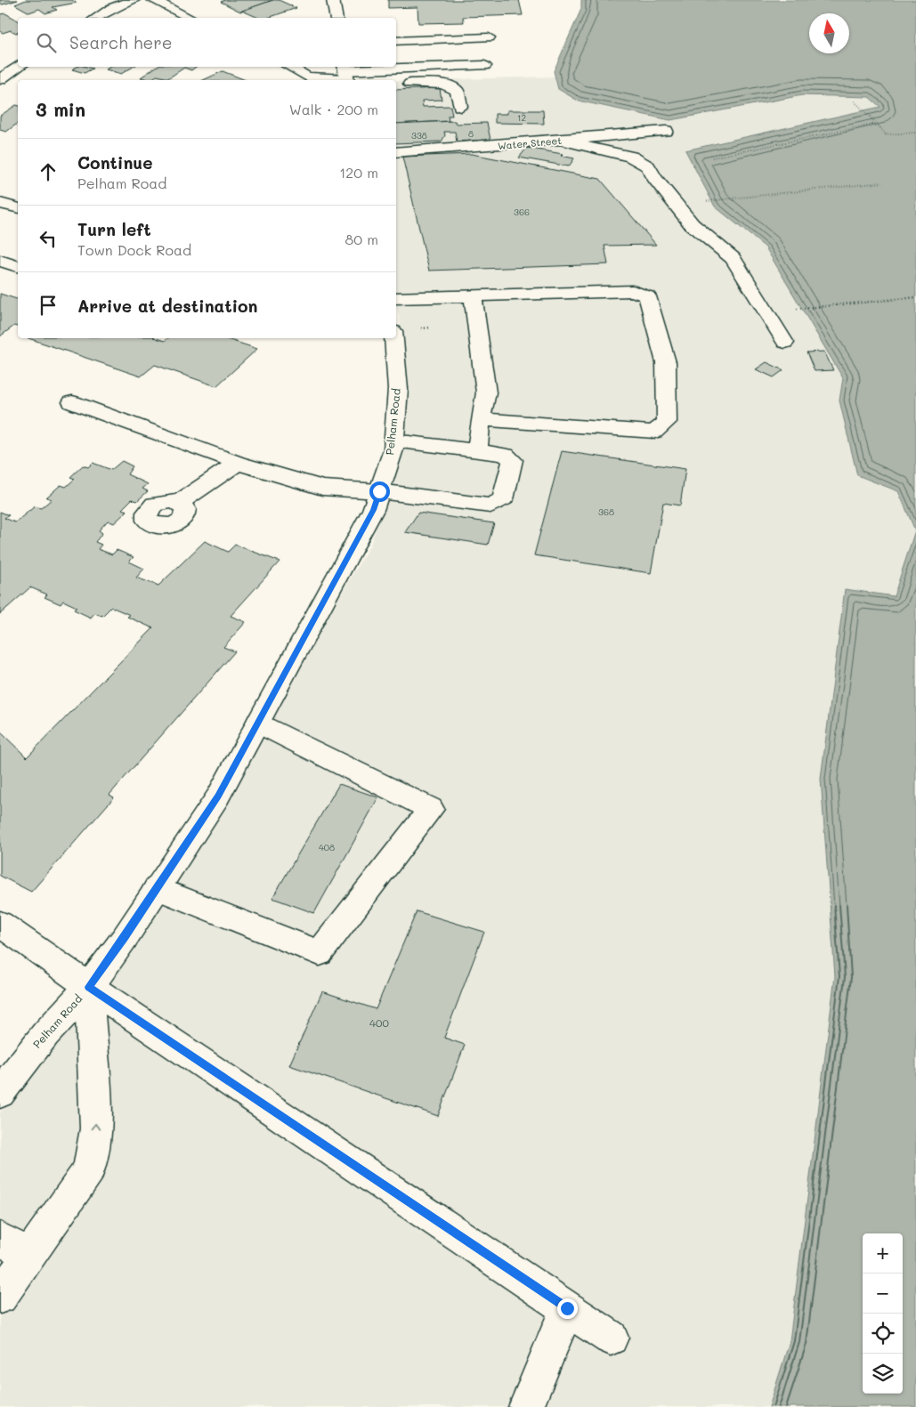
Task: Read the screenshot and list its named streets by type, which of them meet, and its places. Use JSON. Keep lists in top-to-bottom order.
{
  "streets": {
    "street": ["Water Street", "Pelham Road"]
  },
  "house_numbers": [
    "12",
    "8",
    "338",
    "366",
    "368",
    "408",
    "400"
  ],
  "north": "top",
  "page": {
    "search": "Search here",
    "heading": ["3 min", "Walk · 200 m"],
    "list": [
      ["Continue", "Pelham Road", "120 m"],
      ["Turn left", "Town Dock Road", "80 m"],
      "Arrive at destination"
    ],
    "map_buttons": ["+", "−"]
  }
}
